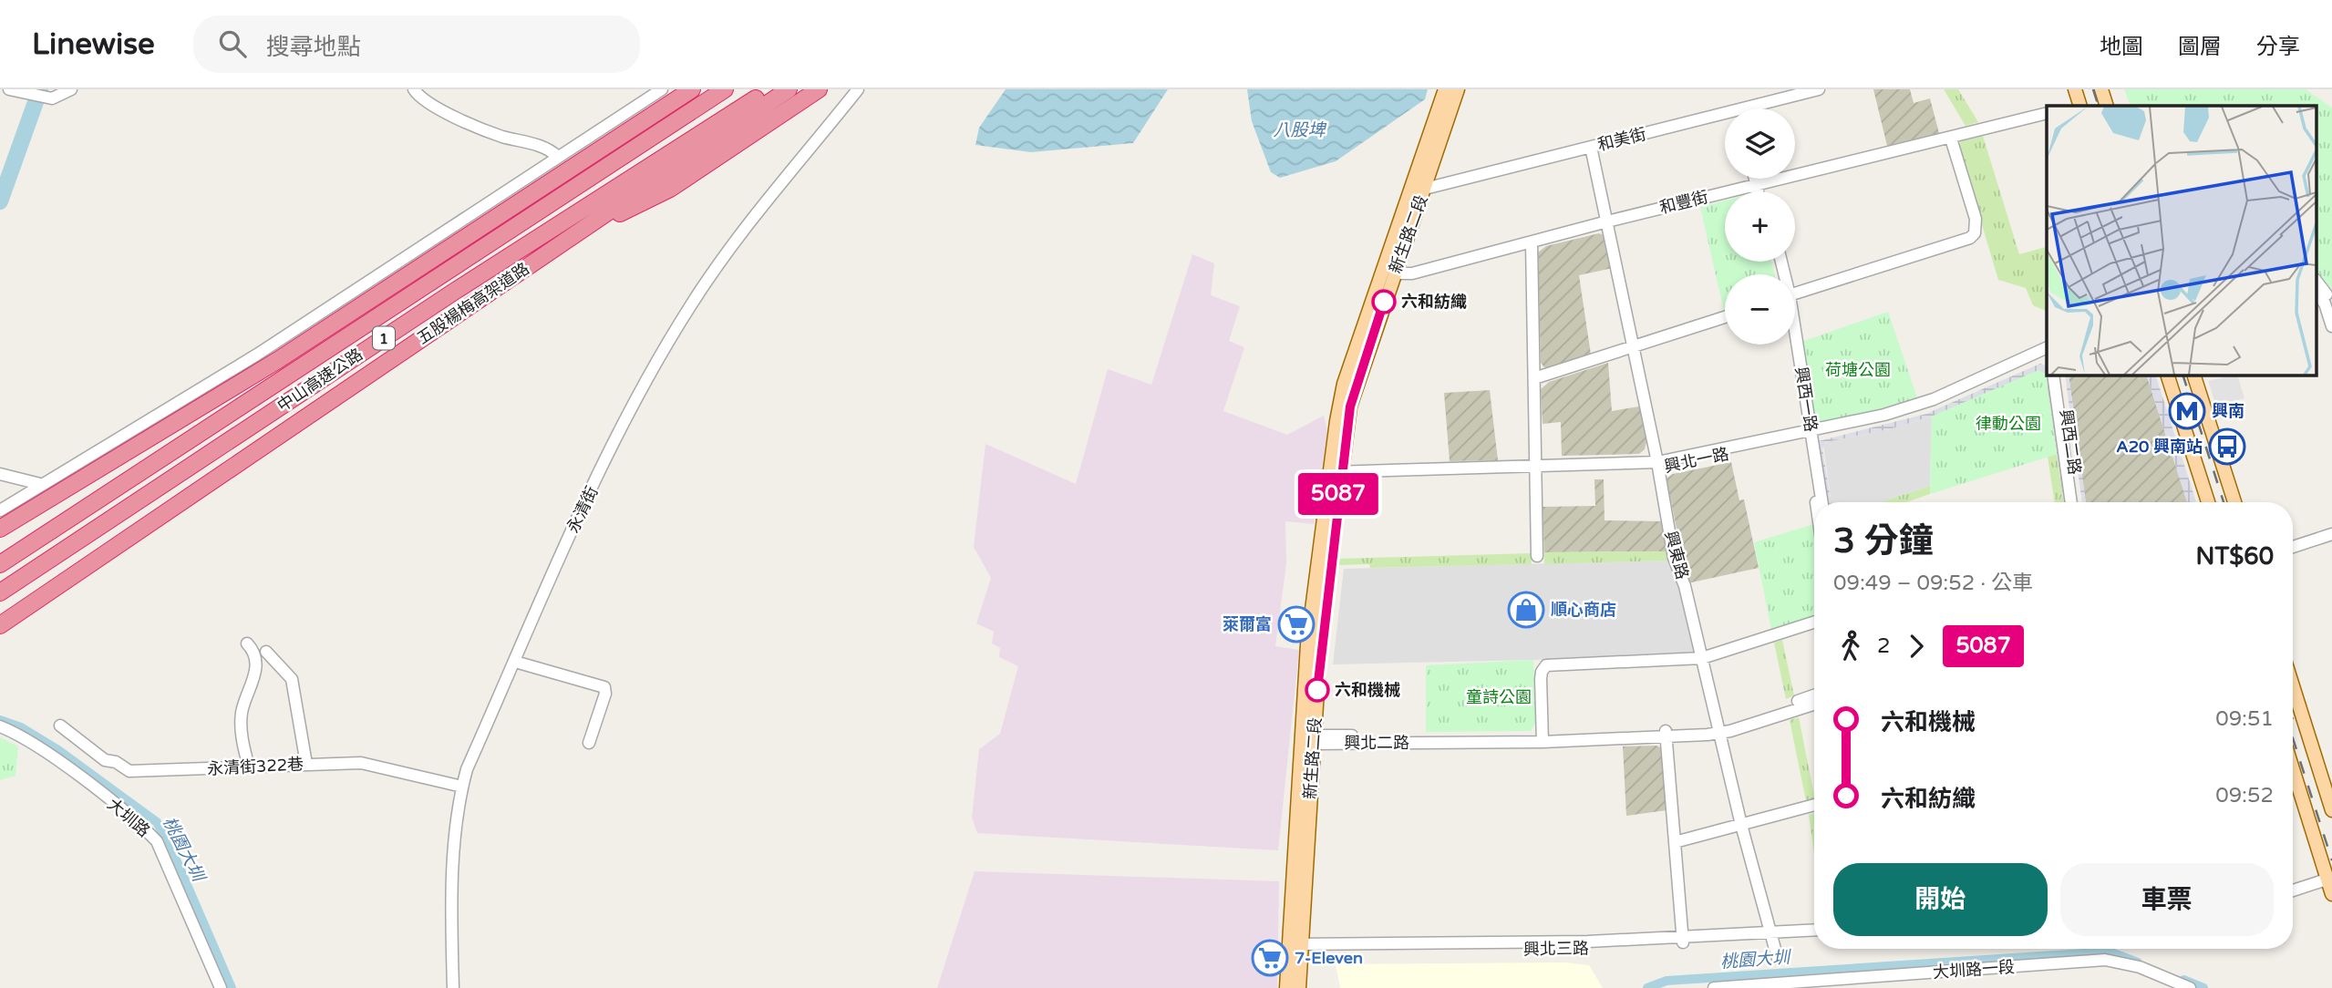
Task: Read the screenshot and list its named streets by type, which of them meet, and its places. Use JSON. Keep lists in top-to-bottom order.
{
  "streets": {
    "highway": ["五股楊梅高架道路", "1", "中山高速公路"],
    "main road": ["新生路二段"],
    "street": [
      "和美街",
      "和豐街",
      "興西一路",
      "興西二路",
      "永清街",
      "興東路",
      "興北二路",
      "永清街322巷",
      "大圳路",
      "興北三路",
      "大圳路一段"
    ]
  },
  "crossings": [
    ["和美街", "新生路二段"],
    ["和美街", "興東路"],
    ["和豐街", "新生路二段"],
    ["和豐街", "興東路"],
    ["新生路二段", "興北二路"],
    ["新生路二段", "興北三路"],
    ["永清街", "永清街322巷"],
    ["興東路", "興北二路"],
    ["興東路", "興北三路"]
  ],
  "water": ["八股埤", "桃園大圳"],
  "parks": ["荷塘公園", "律動公園", "童詩公園"],
  "places": {
    "other": ["六和紡織", "六和機械"],
    "metro station": ["興南"],
    "bus stop": ["A20 興南站"],
    "shop": ["順心商店"],
    "supermarket": ["萊爾富", "7-Eleven"]
  },
  "lines": ["bus line 5087"],
  "page": {
    "header": "Linewise",
    "search": "搜尋地點",
    "nav": ["地圖", "圖層", "分享"],
    "on_map": "5087",
    "map_buttons": ["+", "−"],
    "heading": ["3 分鐘", "09:49 – 09:52 · 公車", "NT$60"],
    "legs": ["2", "5087"],
    "list": [
      {
        "name": "六和機械",
        "value": "09:51"
      },
      {
        "name": "六和紡織",
        "value": "09:52"
      }
    ],
    "buttons": ["開始", "車票"]
  }
}
